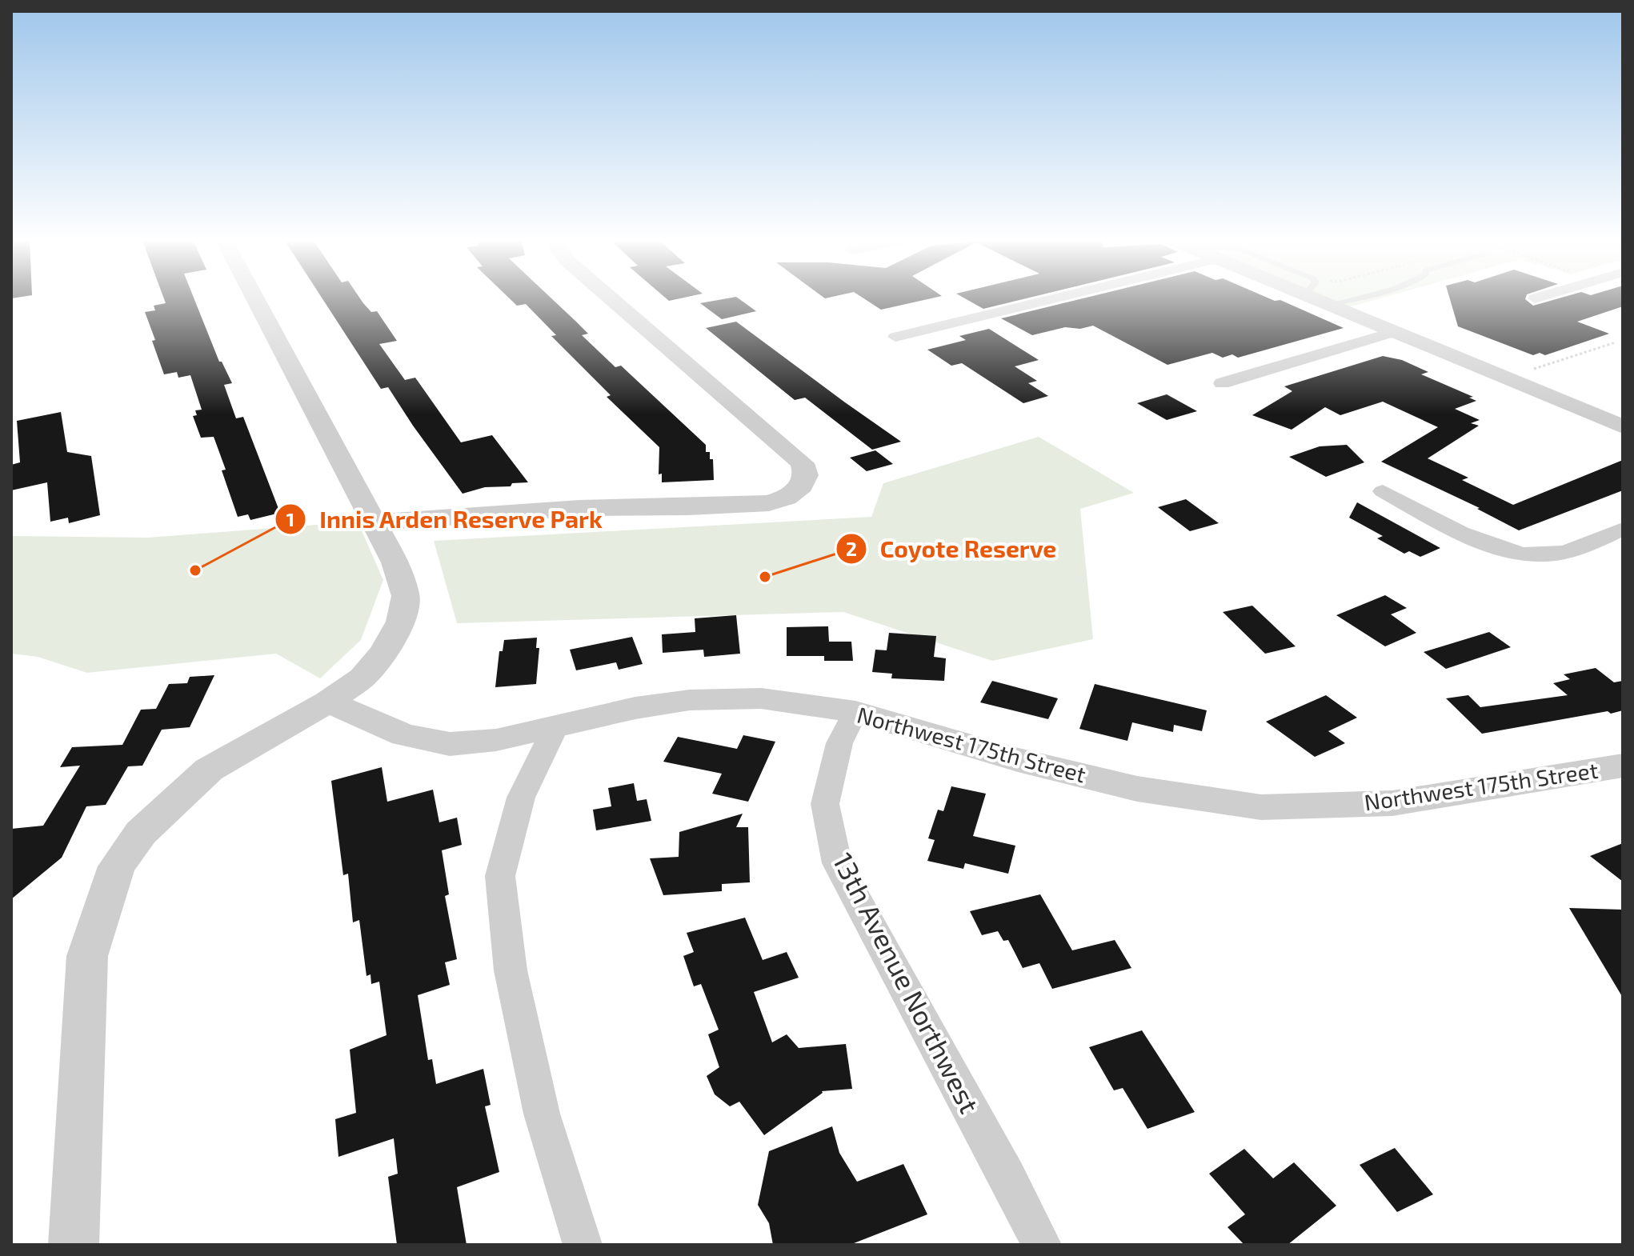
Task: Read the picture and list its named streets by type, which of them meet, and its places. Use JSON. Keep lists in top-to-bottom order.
{
  "streets": {
    "street": ["Northwest 175th Street", "13th Avenue Northwest"]
  },
  "crossings": [
    ["Northwest 175th Street", "13th Avenue Northwest"]
  ],
  "places": ["Innis Arden Reserve Park", "Coyote Reserve"]
}
